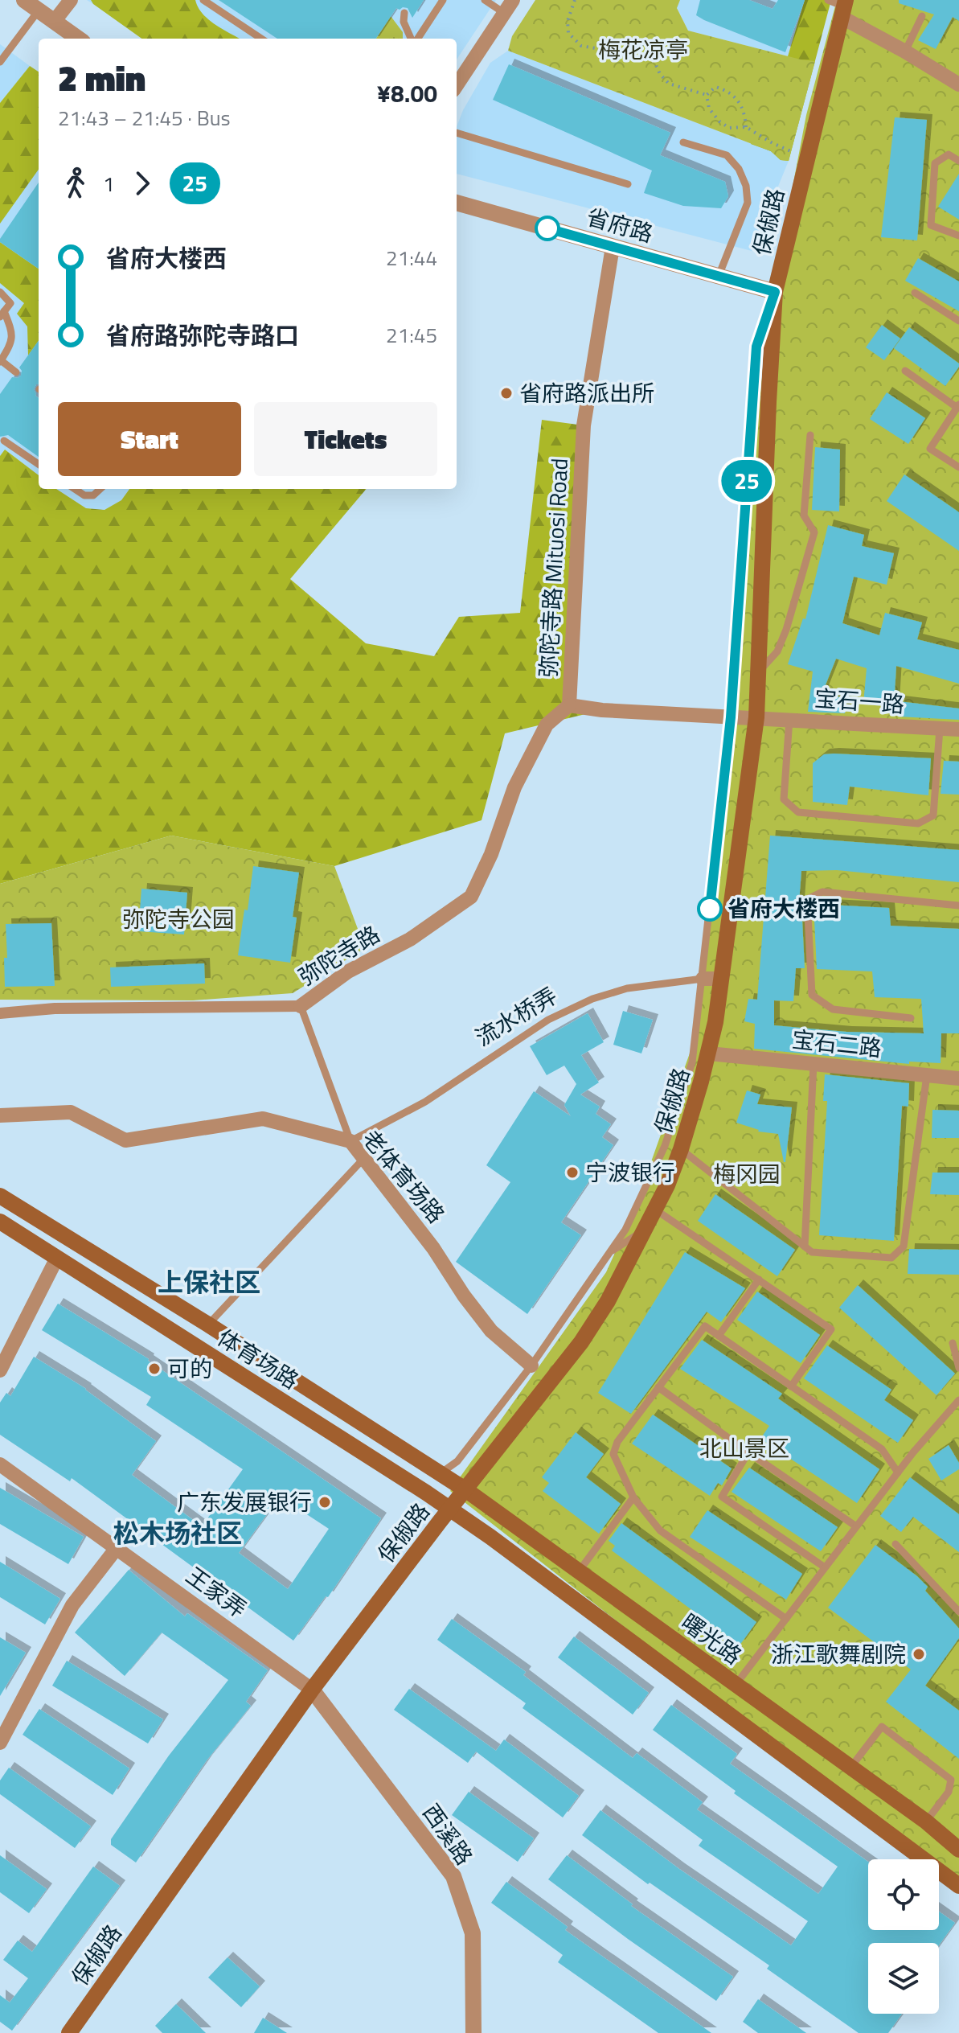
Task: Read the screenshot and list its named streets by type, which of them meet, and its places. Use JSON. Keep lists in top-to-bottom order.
{
  "streets": {
    "main road": ["保俶路", "体育场路", "曙光路"],
    "street": [
      "省府路",
      "弥陀寺路 Mituosi Road",
      "宝石一路",
      "弥陀寺路",
      "流水桥弄",
      "宝石二路",
      "老体育场路",
      "王家弄",
      "西溪路"
    ]
  },
  "crossings": [
    ["保俶路", "省府路"],
    ["保俶路", "弥陀寺路 Mituosi Road"],
    ["保俶路", "宝石一路"],
    ["保俶路", "流水桥弄"],
    ["保俶路", "宝石二路"],
    ["保俶路", "体育场路"],
    ["保俶路", "王家弄"],
    ["保俶路", "曙光路"],
    ["保俶路", "西溪路"],
    ["省府路", "弥陀寺路 Mituosi Road"],
    ["弥陀寺路 Mituosi Road", "宝石一路"],
    ["弥陀寺路 Mituosi Road", "弥陀寺路"],
    ["流水桥弄", "老体育场路"],
    ["体育场路", "曙光路"],
    ["王家弄", "西溪路"]
  ],
  "districts": ["上保社区", "松木场社区"],
  "parks": [
    "梅花凉亭",
    "弥陀寺公园",
    "梅冈园",
    "北山景区"
  ],
  "places": [
    "省府路派出所",
    "省府大楼西",
    "宁波银行",
    "可的",
    "广东发展银行",
    "浙江歌舞剧院"
  ],
  "lines": ["bus line 25"],
  "page": {
    "on_map": "25",
    "heading": ["2 min", "21:43 – 21:45 · Bus", "¥8.00"],
    "legs": ["1", "25"],
    "list": [
      {
        "name": "省府大楼西",
        "value": "21:44"
      },
      {
        "name": "省府路弥陀寺路口",
        "value": "21:45"
      }
    ],
    "buttons": ["Start", "Tickets"]
  }
}
